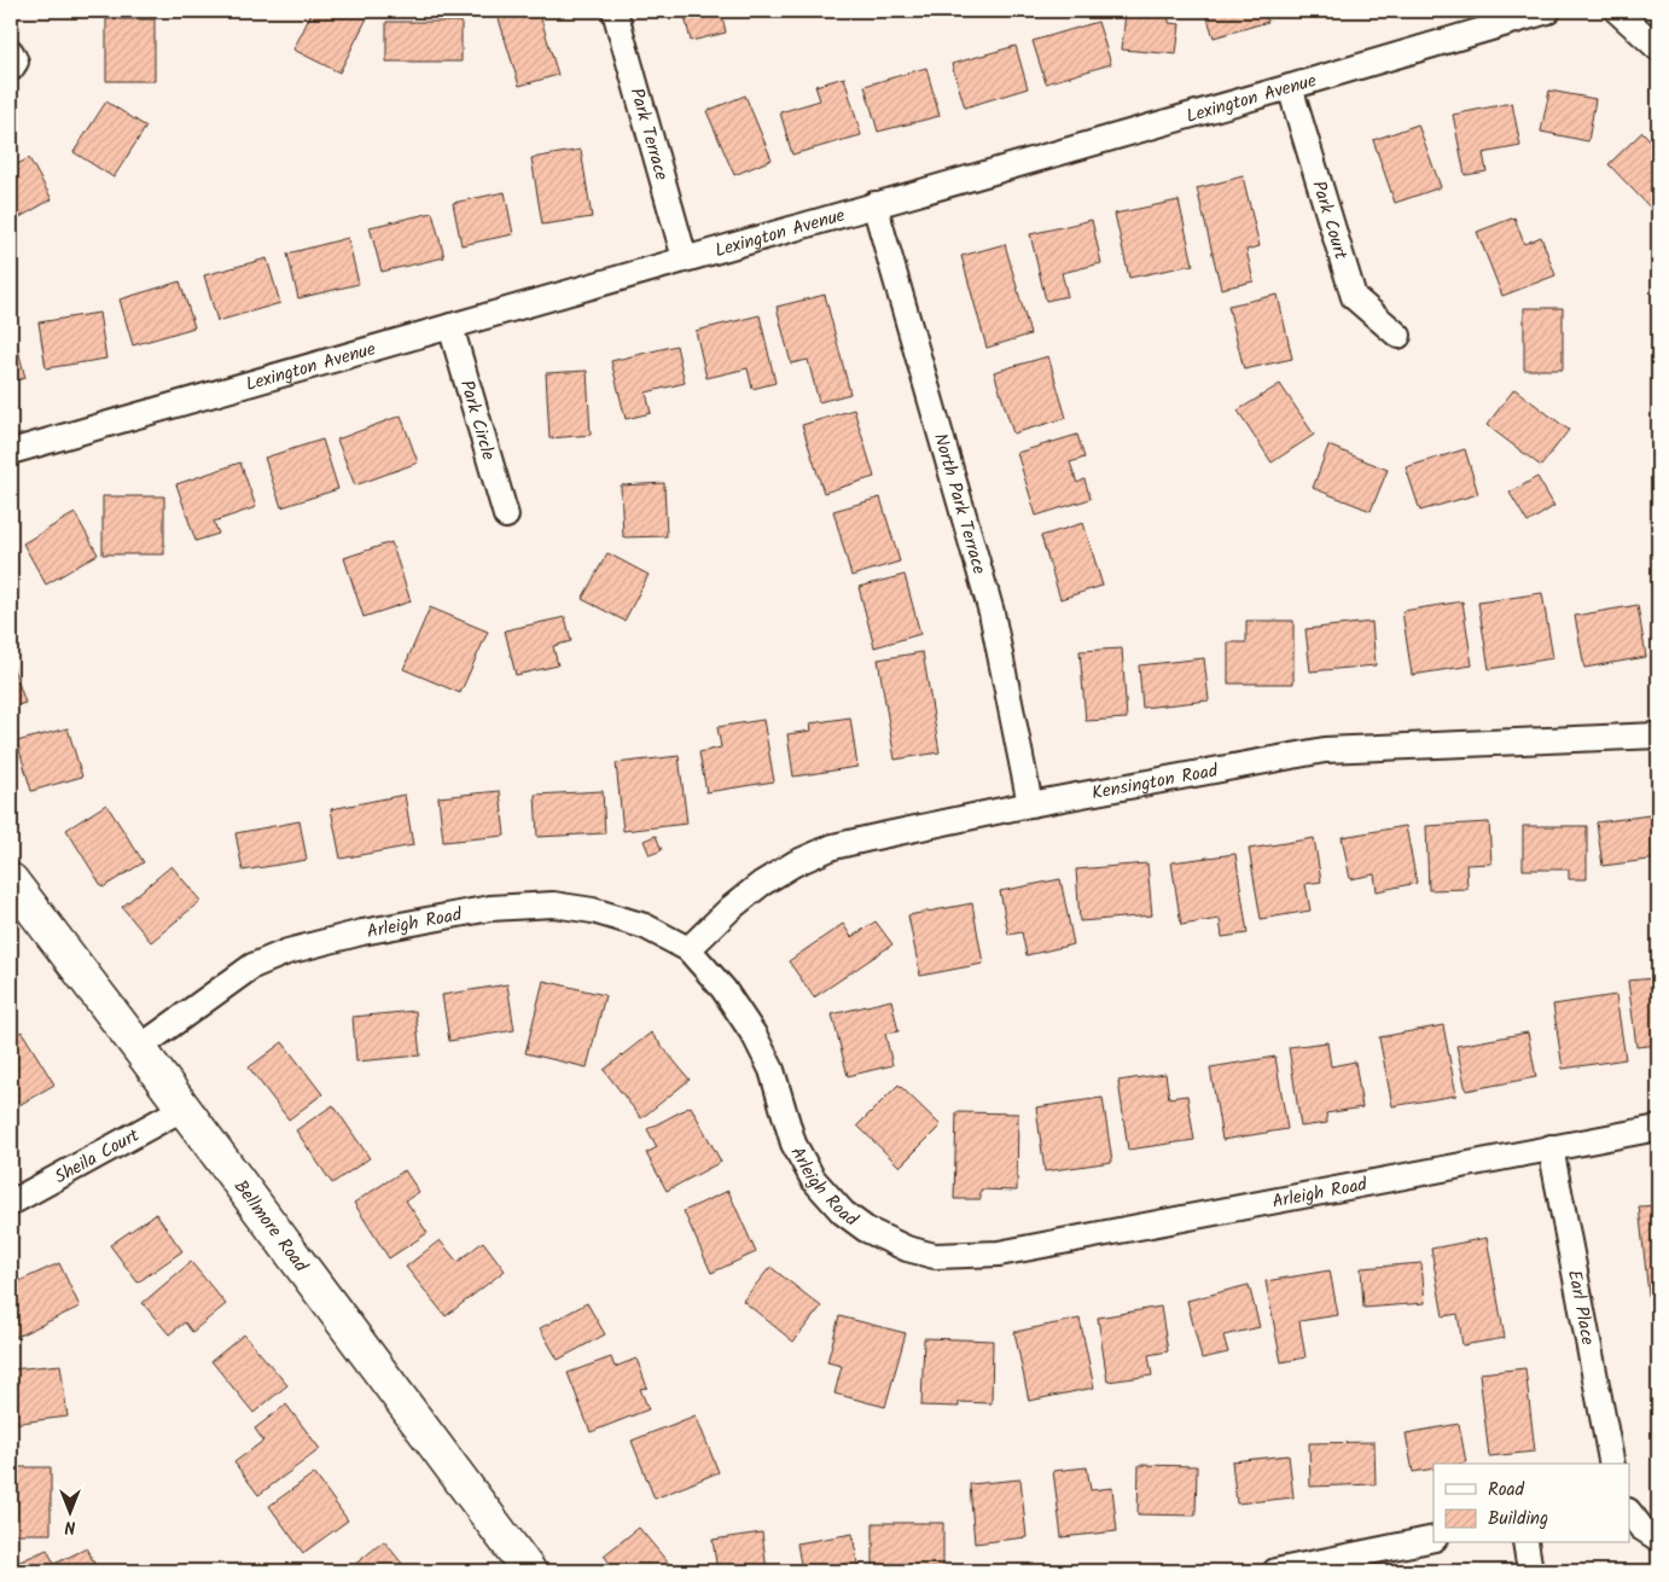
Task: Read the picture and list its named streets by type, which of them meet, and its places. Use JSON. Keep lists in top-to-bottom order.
{
  "streets": {
    "main road": ["Bellmore Road"],
    "street": [
      "Lexington Avenue",
      "Park Terrace",
      "Park Court",
      "Park Circle",
      "North Park Terrace",
      "Kensington Road",
      "Arleigh Road",
      "Sheila Court",
      "Earl Place"
    ]
  },
  "crossings": [
    ["Lexington Avenue", "Park Terrace"],
    ["Lexington Avenue", "Park Court"],
    ["Lexington Avenue", "Park Circle"],
    ["Lexington Avenue", "North Park Terrace"],
    ["North Park Terrace", "Kensington Road"],
    ["Kensington Road", "Arleigh Road"],
    ["Arleigh Road", "Bellmore Road"],
    ["Arleigh Road", "Earl Place"],
    ["Sheila Court", "Bellmore Road"]
  ],
  "legend": ["Road", "Building"],
  "north": "bottom"
}
